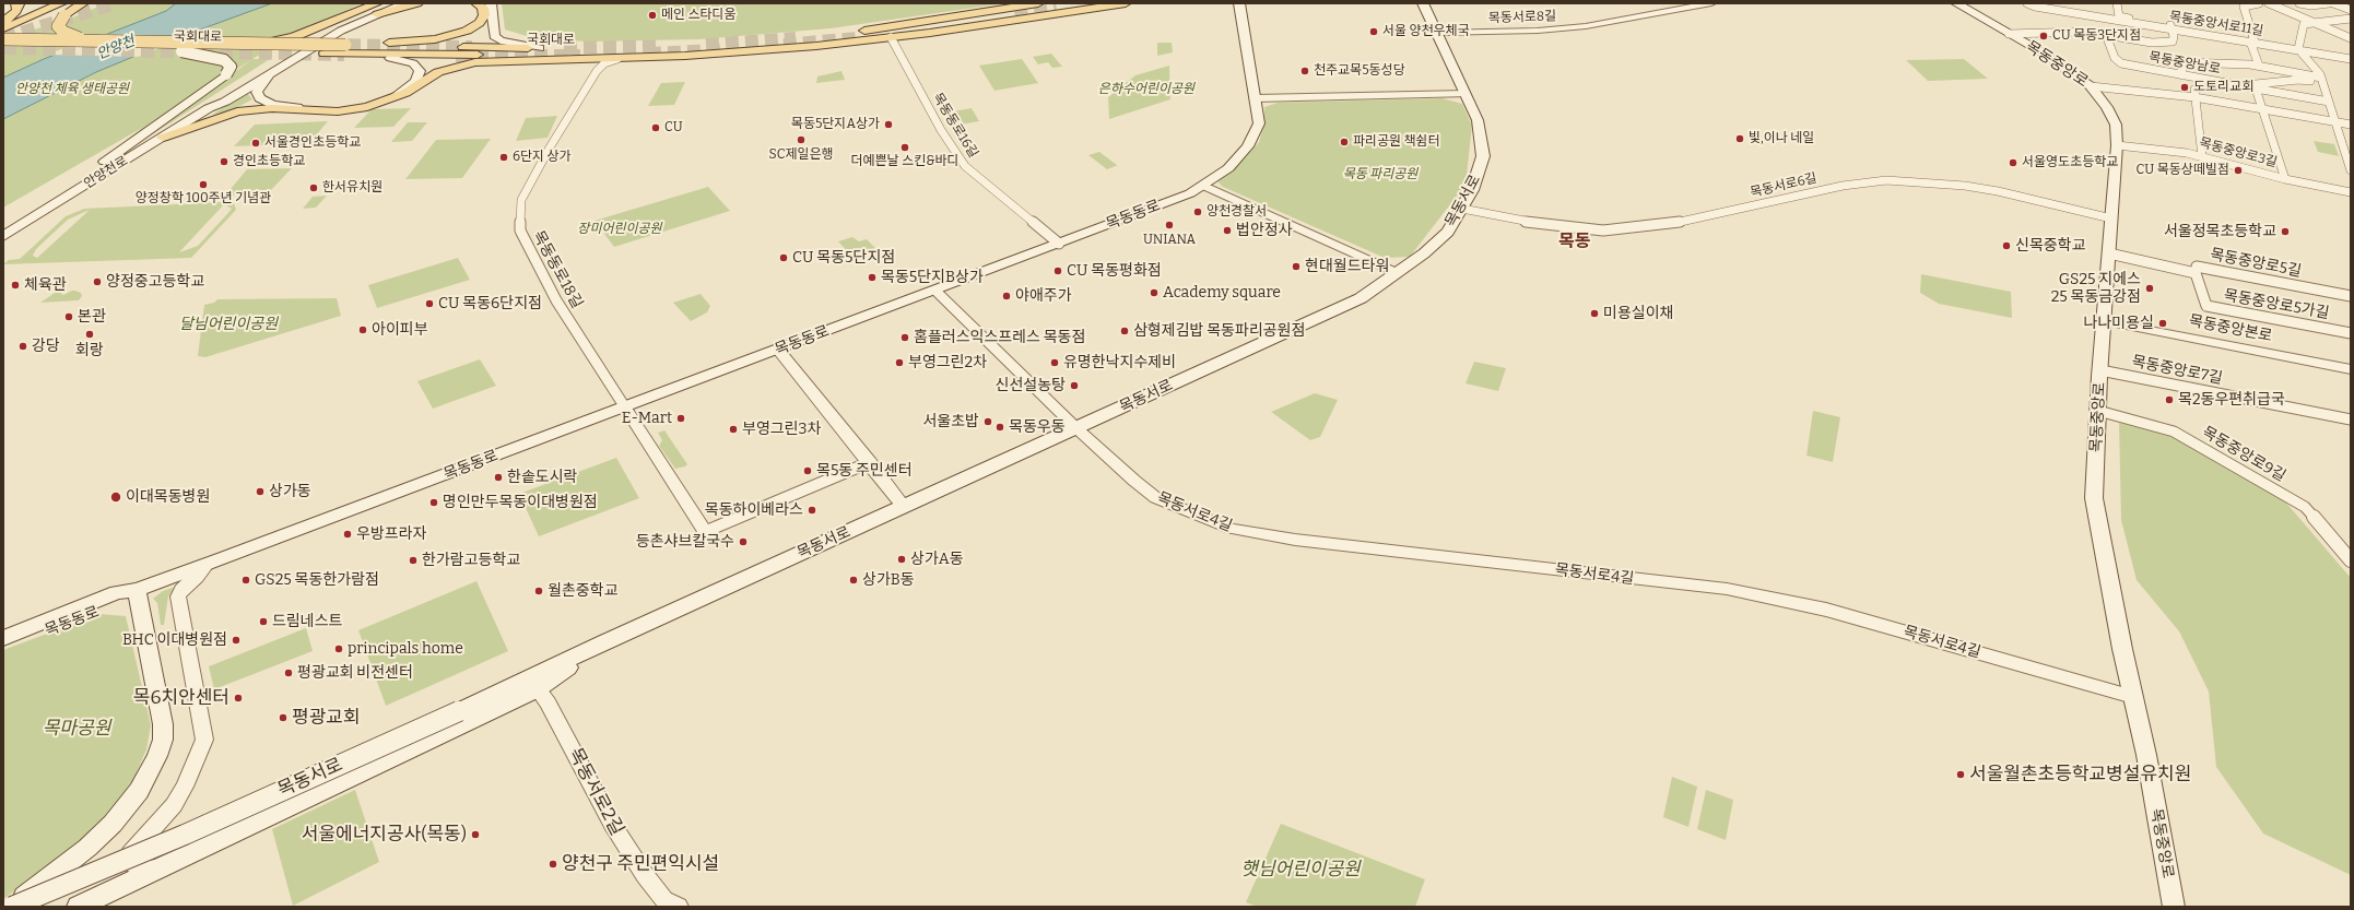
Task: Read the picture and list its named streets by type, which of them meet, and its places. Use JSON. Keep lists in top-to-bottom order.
{
  "streets": {
    "main road": [
      "국회대로",
      "목동중앙로",
      "안양천로",
      "목동서로",
      "목동동로"
    ],
    "street": [
      "목동서로8길",
      "목동중앙서로11길",
      "목동중앙남로",
      "목동동로16길",
      "목동중앙로3길",
      "목동서로6길",
      "목동중앙로5길",
      "목동동로18길",
      "목동중앙로5가길",
      "목동중앙본로",
      "목동중앙로7길",
      "목동중앙로9길",
      "목동서로4길",
      "목동서로2길"
    ]
  },
  "crossings": [
    ["목동서로8길", "목동서로"],
    ["목동중앙서로11길", "목동중앙남로"],
    ["목동중앙남로", "목동중앙로"],
    ["목동중앙로", "목동중앙로3길"],
    ["목동중앙로", "목동서로6길"],
    ["목동중앙로", "목동중앙로5길"],
    ["목동중앙로", "목동중앙본로"],
    ["목동중앙로", "목동중앙로7길"],
    ["목동중앙로", "목동중앙로9길"],
    ["목동중앙로", "목동서로4길"],
    ["목동동로16길", "목동동로"],
    ["목동서로6길", "목동서로"],
    ["목동서로", "목동동로"],
    ["목동서로", "목동서로4길"],
    ["목동서로", "목동서로2길"],
    ["목동동로", "목동동로18길"],
    ["목동동로", "목동서로4길"],
    ["목동중앙로5길", "목동중앙로5가길"]
  ],
  "districts": ["목동"],
  "water": ["안양천"],
  "parks": [
    "안양천 체육 생태공원",
    "은하수어린이공원",
    "목동 파리공원",
    "장미어린이공원",
    "달님어린이공원",
    "목마공원",
    "햇님어린이공원"
  ],
  "places": [
    "메인 스타디움",
    "서울 양천우체국",
    "CU 목동3단지점",
    "천주교목5동성당",
    "도토리교회",
    "목동5단지A상가",
    "CU",
    "빛,이나 네일",
    "SC제일은행",
    "파리공원 책쉼터",
    "서울경인초등학교",
    "더예쁜날 스킨&바디",
    "6단지 상가",
    "경인초등학교",
    "서울영도초등학교",
    "CU 목동상떼빌점",
    "양정창학 100주년 기념관",
    "한서유치원",
    "양천경찰서",
    "UNIANA",
    "법안정사",
    "서울정목초등학교",
    "신목중학교",
    "CU 목동5단지점",
    "현대월드타워",
    "CU 목동평화점",
    "목동5단지B상가",
    "양정중고등학교",
    "체육관",
    "GS25 지에스 25 목동금강점",
    "Academy square",
    "야애주가",
    "CU 목동6단지점",
    "미용실이채",
    "본관",
    "나나미용실",
    "아이피부",
    "삼형제김밥 목동파리공원점",
    "회랑",
    "홈플러스익스프레스 목동점",
    "강당",
    "부영그린2차",
    "유명한낙지수제비",
    "신선설농탕",
    "목2동우편취급국",
    "E-Mart",
    "서울초밥",
    "목동우동",
    "부영그린3차",
    "목5동 주민센터",
    "한솥도시락",
    "상가동",
    "이대목동병원",
    "명인만두목동이대병원점",
    "목동하이베라스",
    "우방프라자",
    "등촌샤브칼국수",
    "상가A동",
    "한가람고등학교",
    "GS25 목동한가람점",
    "상가B동",
    "월촌중학교",
    "드림네스트",
    "BHC 이대병원점",
    "principals home",
    "평광교회 비전센터",
    "목6치안센터",
    "평광교회",
    "서울월촌초등학교병설유치원",
    "서울에너지공사(목동)",
    "양천구 주민편익시설"
  ]
}
